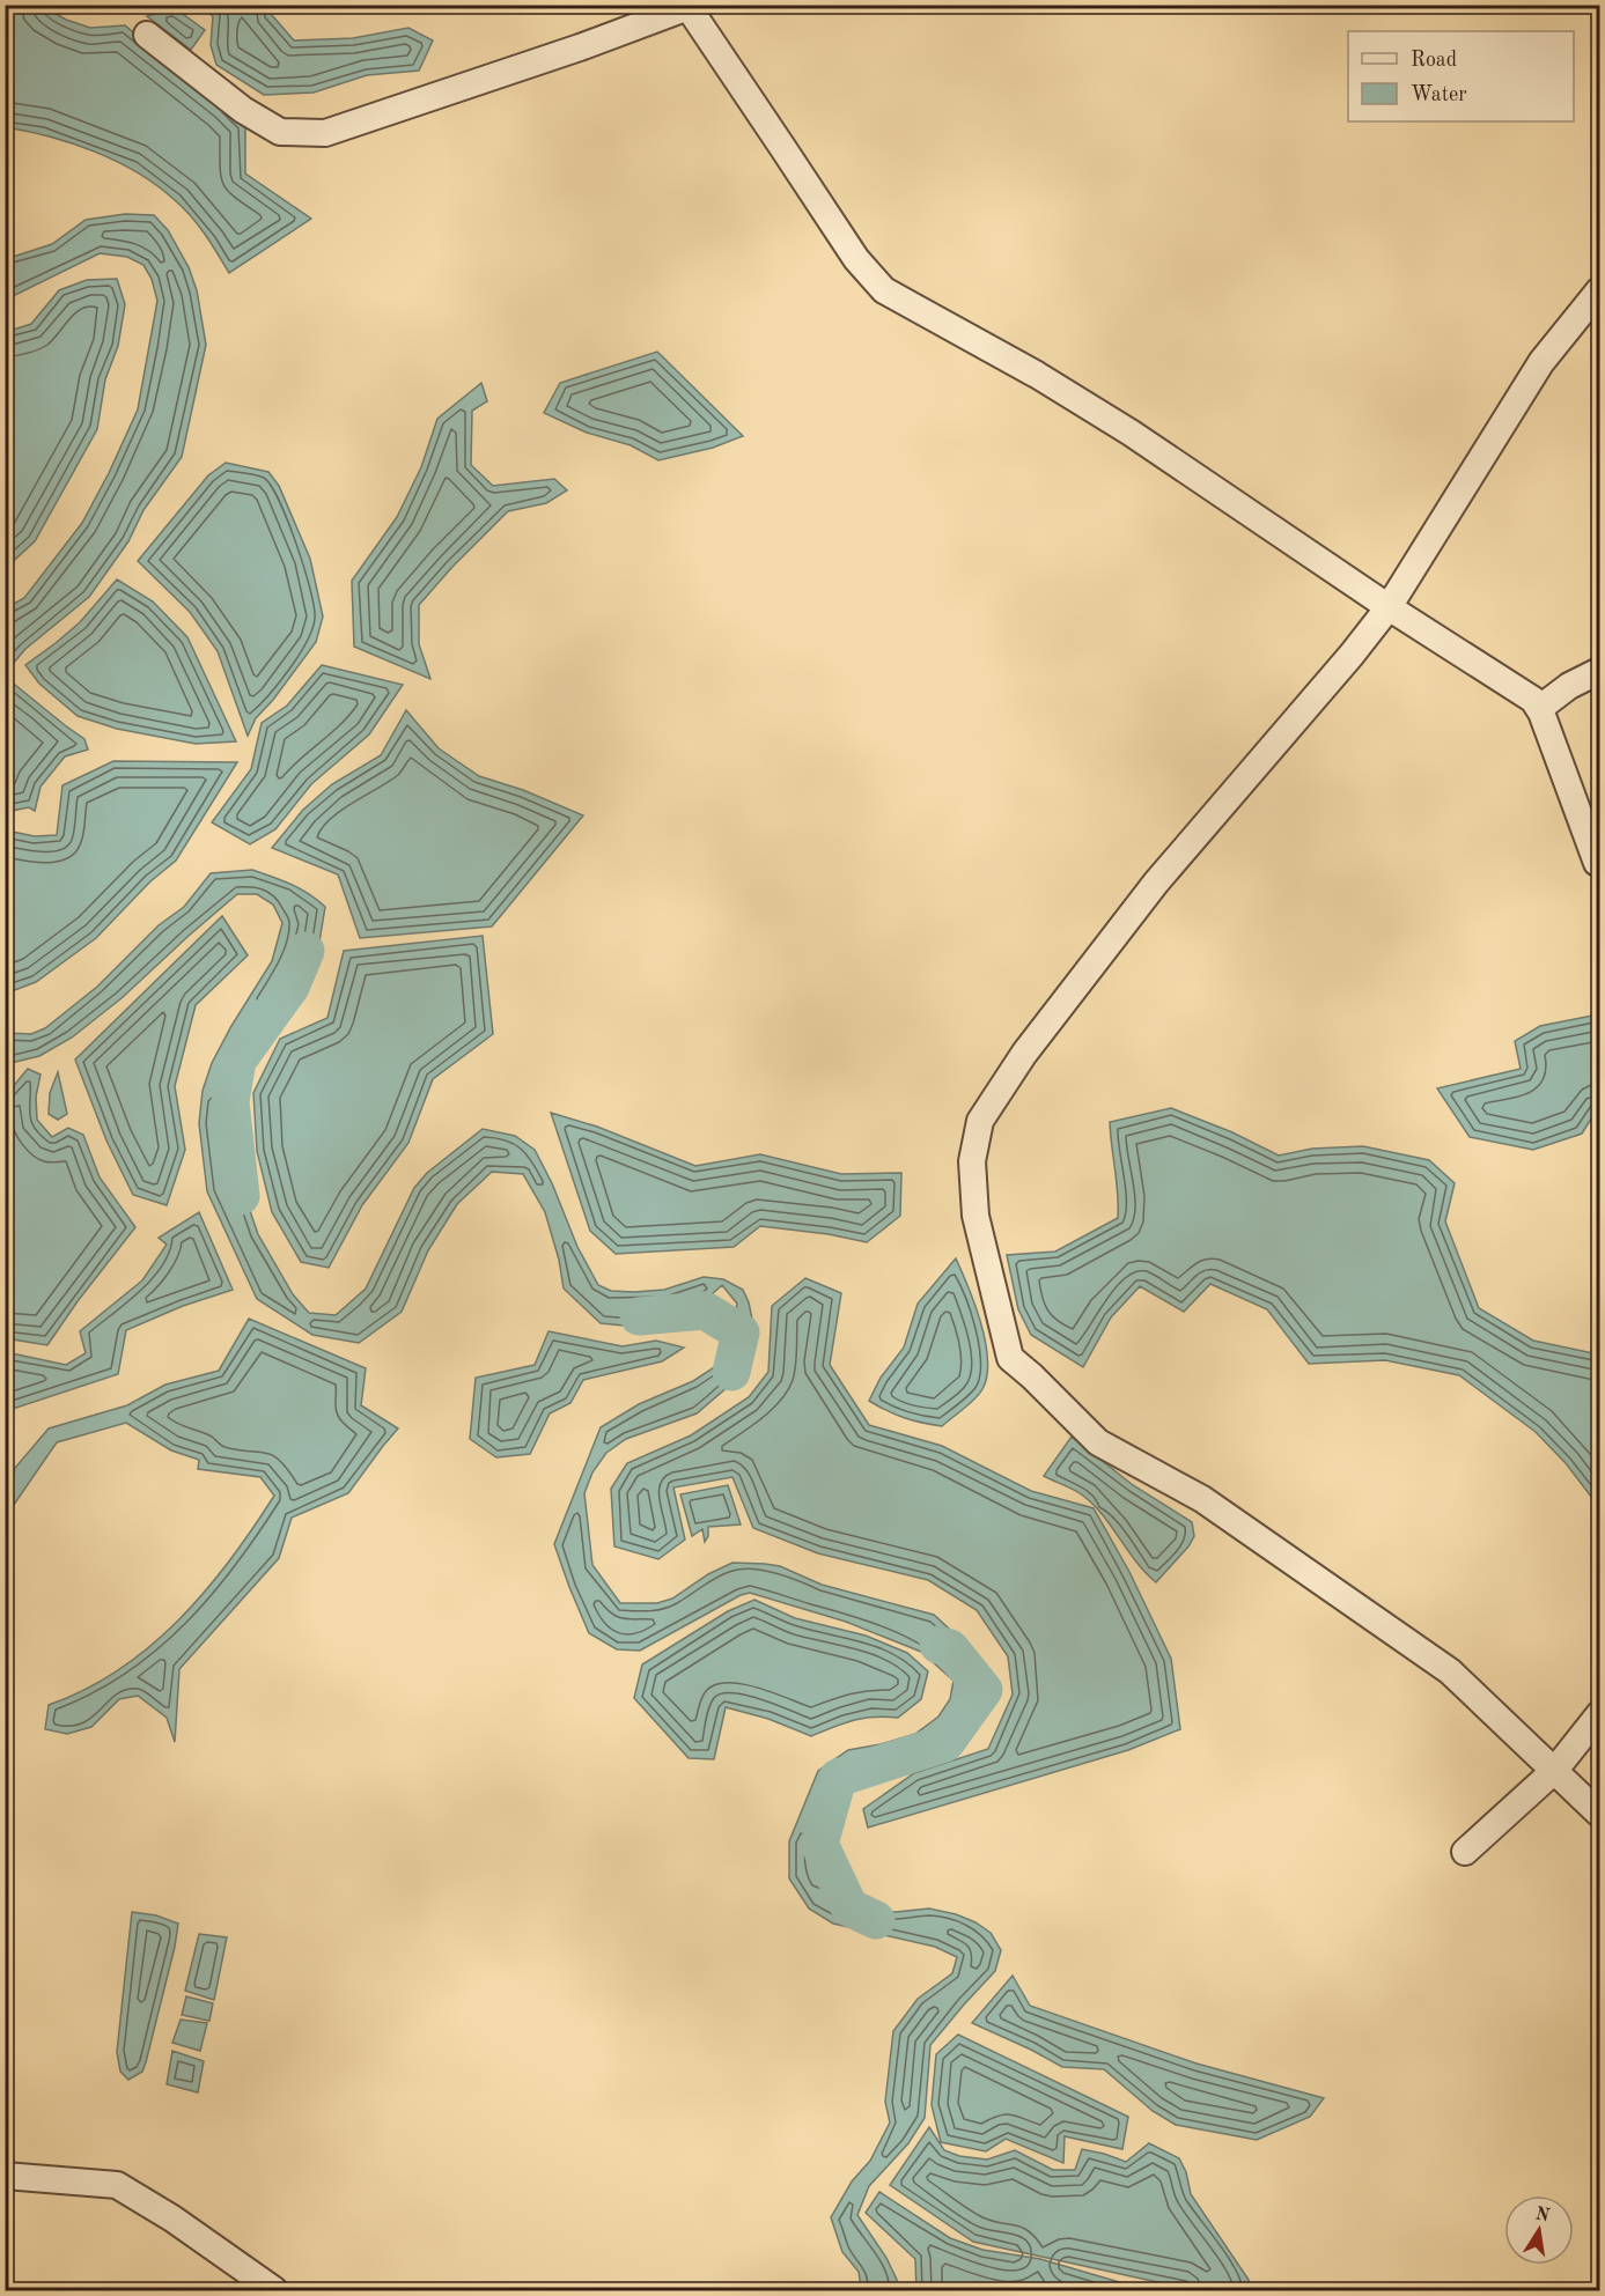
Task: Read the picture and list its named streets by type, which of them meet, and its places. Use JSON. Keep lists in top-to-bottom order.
{
  "legend": ["Road", "Water"],
  "north": "top"
}
